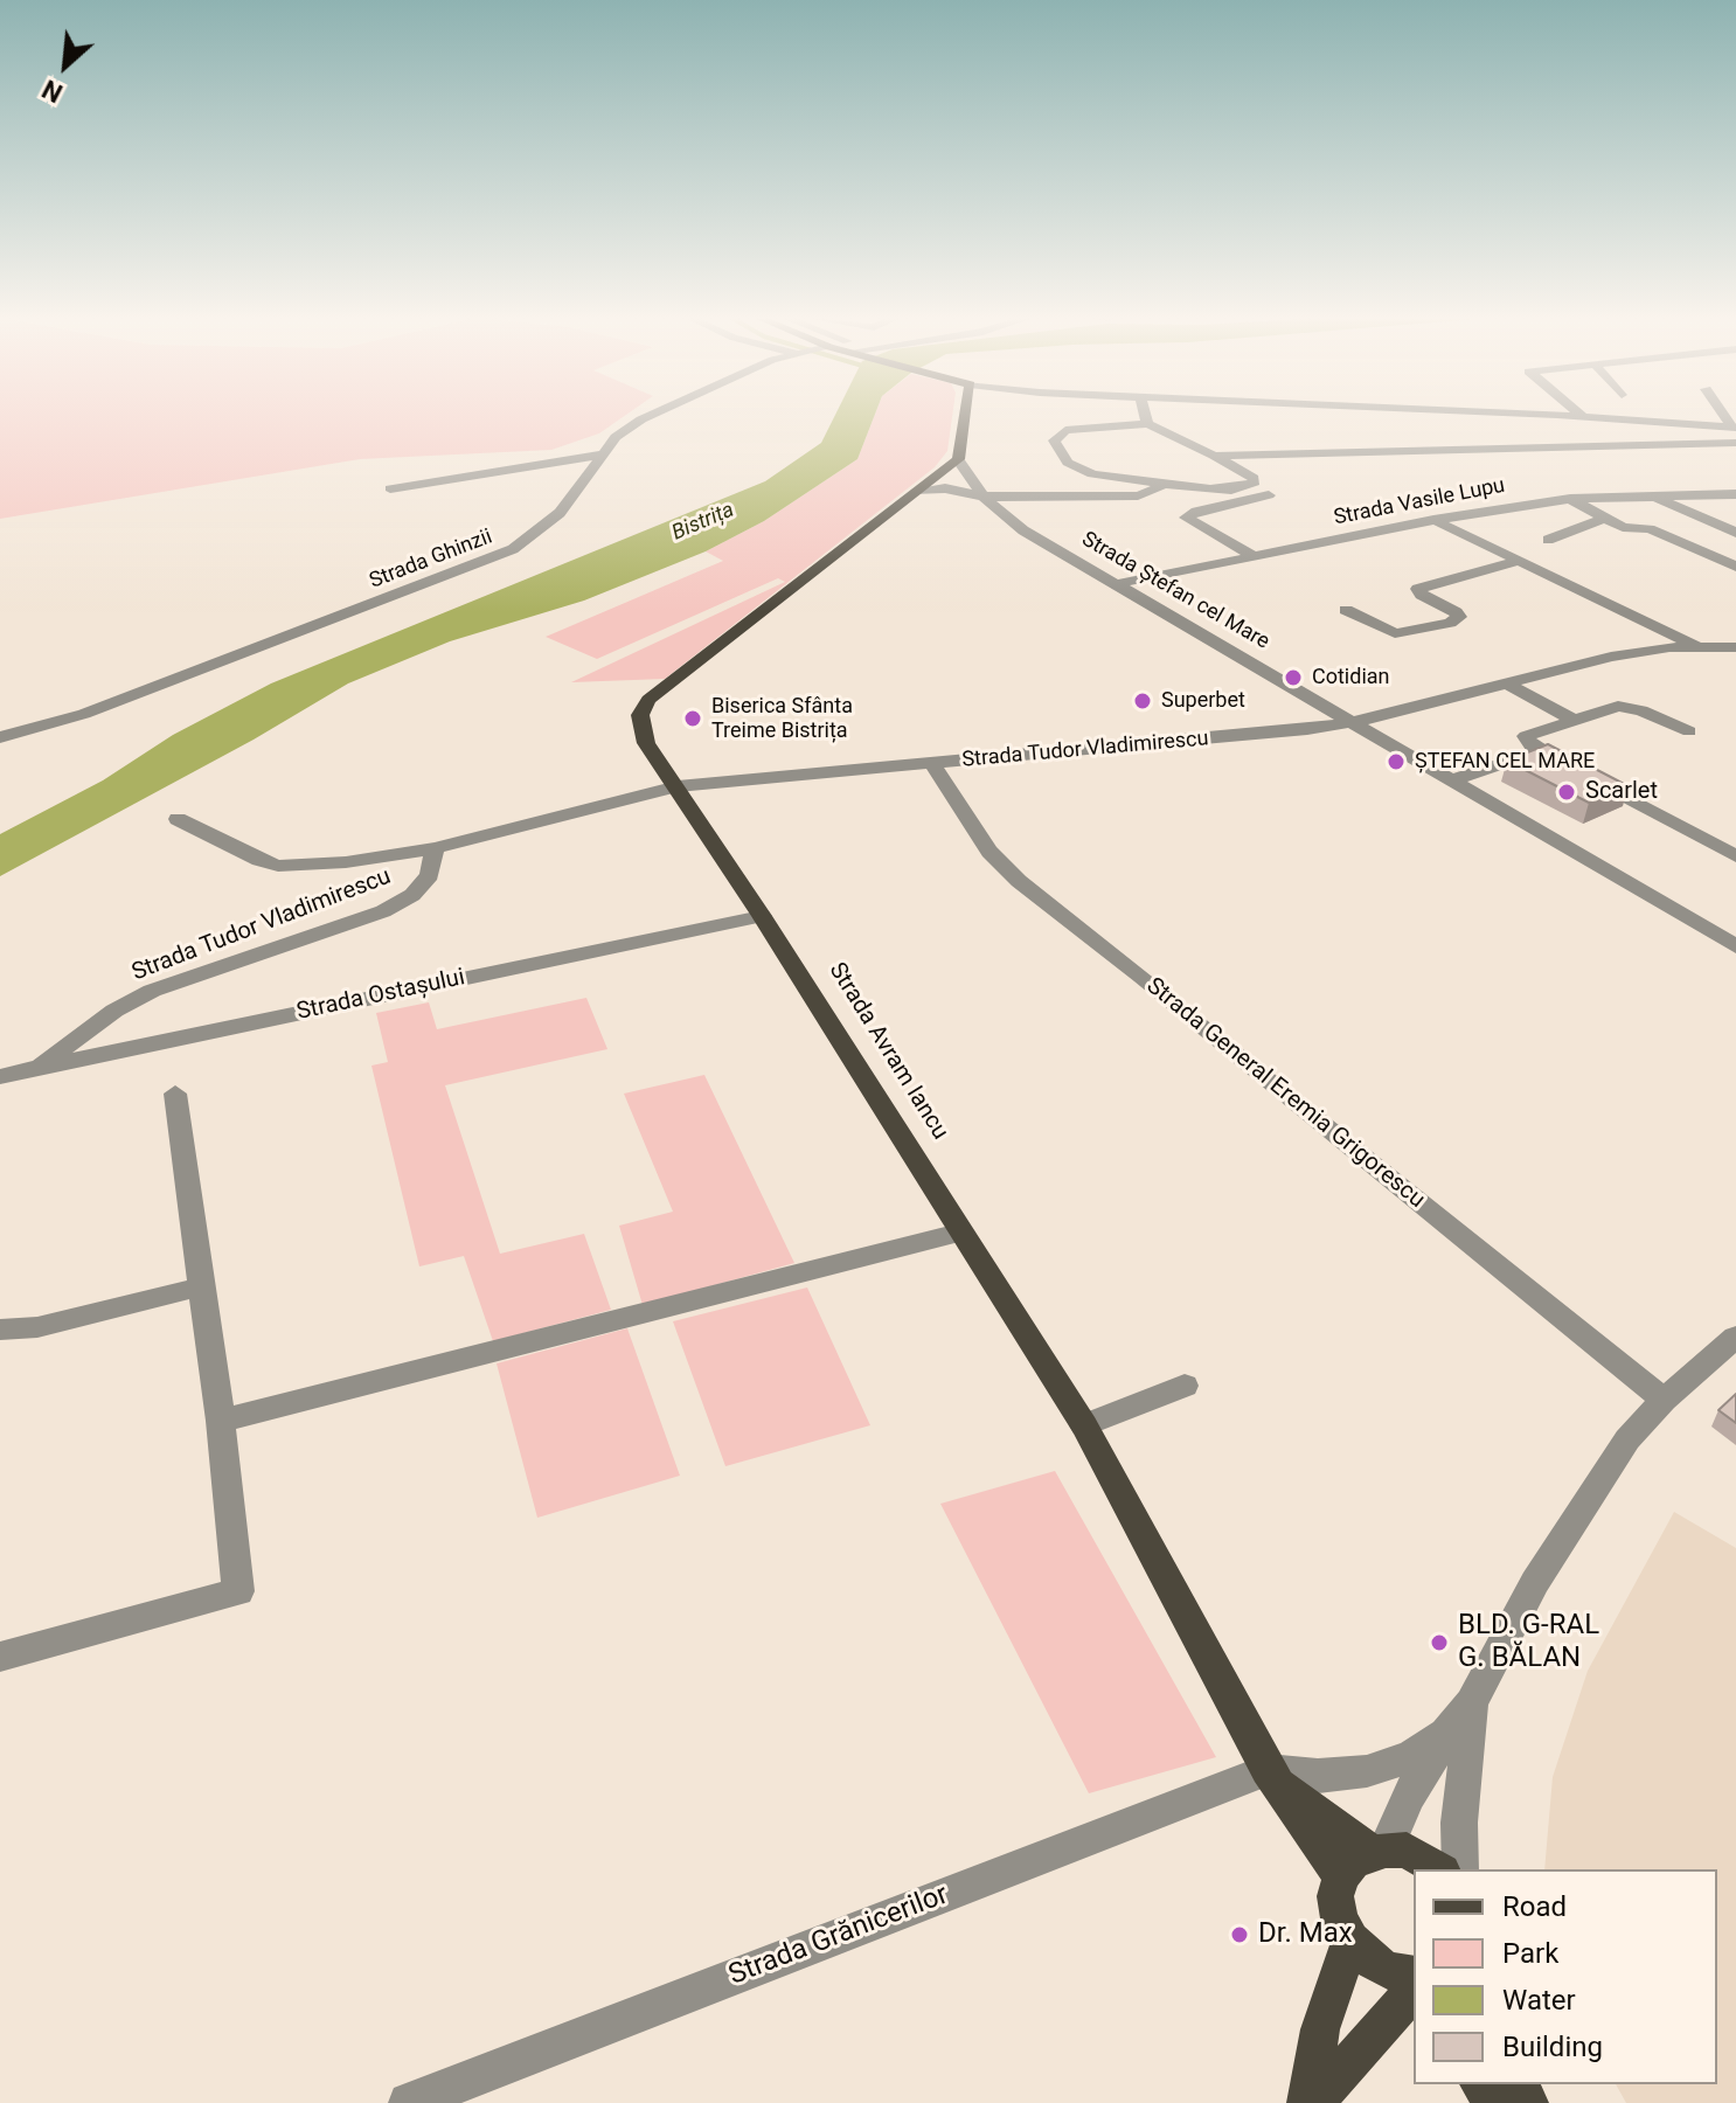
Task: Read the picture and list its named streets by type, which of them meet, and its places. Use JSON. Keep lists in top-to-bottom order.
{
  "streets": {
    "main road": ["Strada Avram Iancu"],
    "street": [
      "Strada Vasile Lupu",
      "Strada Ghinzii",
      "Strada Ștefan cel Mare",
      "Strada Tudor Vladimirescu",
      "Strada Ostașului",
      "Strada General Eremia Grigorescu",
      "Strada Grănicerilor"
    ]
  },
  "crossings": [
    ["Strada Vasile Lupu", "Strada Ștefan cel Mare"],
    ["Strada Ștefan cel Mare", "Strada Tudor Vladimirescu"],
    ["Strada Ștefan cel Mare", "Strada Avram Iancu"],
    ["Strada Tudor Vladimirescu", "Strada Ostașului"],
    ["Strada Tudor Vladimirescu", "Strada Avram Iancu"],
    ["Strada Tudor Vladimirescu", "Strada General Eremia Grigorescu"],
    ["Strada Ostașului", "Strada Avram Iancu"],
    ["Strada Avram Iancu", "Strada Grănicerilor"]
  ],
  "water": ["Bistrița"],
  "places": [
    "Cotidian",
    "Superbet",
    "Biserica Sfânta Treime Bistrița",
    "ȘTEFAN CEL MARE",
    "Scarlet",
    "BLD. G-RAL G. BĂLAN",
    "Dr. Max"
  ],
  "legend": [
    "Road",
    "Park",
    "Water",
    "Building"
  ],
  "north": "bottom left"
}
